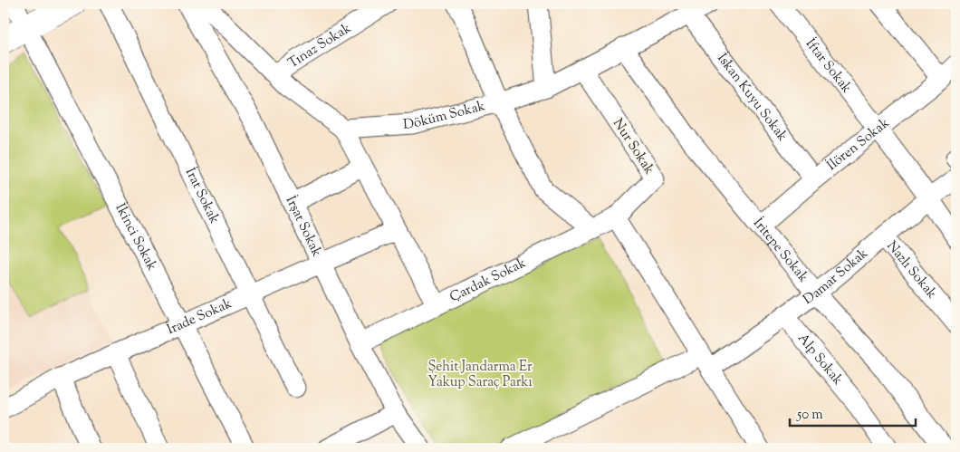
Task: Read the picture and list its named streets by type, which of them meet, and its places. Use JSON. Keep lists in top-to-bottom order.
{
  "streets": {
    "street": [
      "Tınaz Sokak",
      "İftar Sokak",
      "İskan Kuyu Sokak",
      "Döküm Sokak",
      "İlören Sokak",
      "Nur Sokak",
      "İrat Sokak",
      "İrşat Sokak",
      "İkinci Sokak",
      "İritepe Sokak",
      "Nazlı Sokak",
      "Damar Sokak",
      "Çardak Sokak",
      "İrade Sokak",
      "Alp Sokak"
    ]
  },
  "crossings": [
    ["İftar Sokak", "İlören Sokak"],
    ["İftar Sokak", "Damar Sokak"],
    ["İskan Kuyu Sokak", "Döküm Sokak"],
    ["İskan Kuyu Sokak", "İlören Sokak"],
    ["Döküm Sokak", "Nur Sokak"],
    ["Döküm Sokak", "İritepe Sokak"],
    ["İlören Sokak", "İritepe Sokak"],
    ["Nur Sokak", "Çardak Sokak"],
    ["İrat Sokak", "İrade Sokak"],
    ["İrşat Sokak", "Çardak Sokak"],
    ["İrşat Sokak", "İrade Sokak"],
    ["İkinci Sokak", "İrade Sokak"],
    ["İritepe Sokak", "Damar Sokak"],
    ["Nazlı Sokak", "Damar Sokak"],
    ["Damar Sokak", "Alp Sokak"]
  ],
  "parks": ["Şehit Jandarma Er Yakup Saraç Parkı"],
  "scale_bar": "50 m"
}
